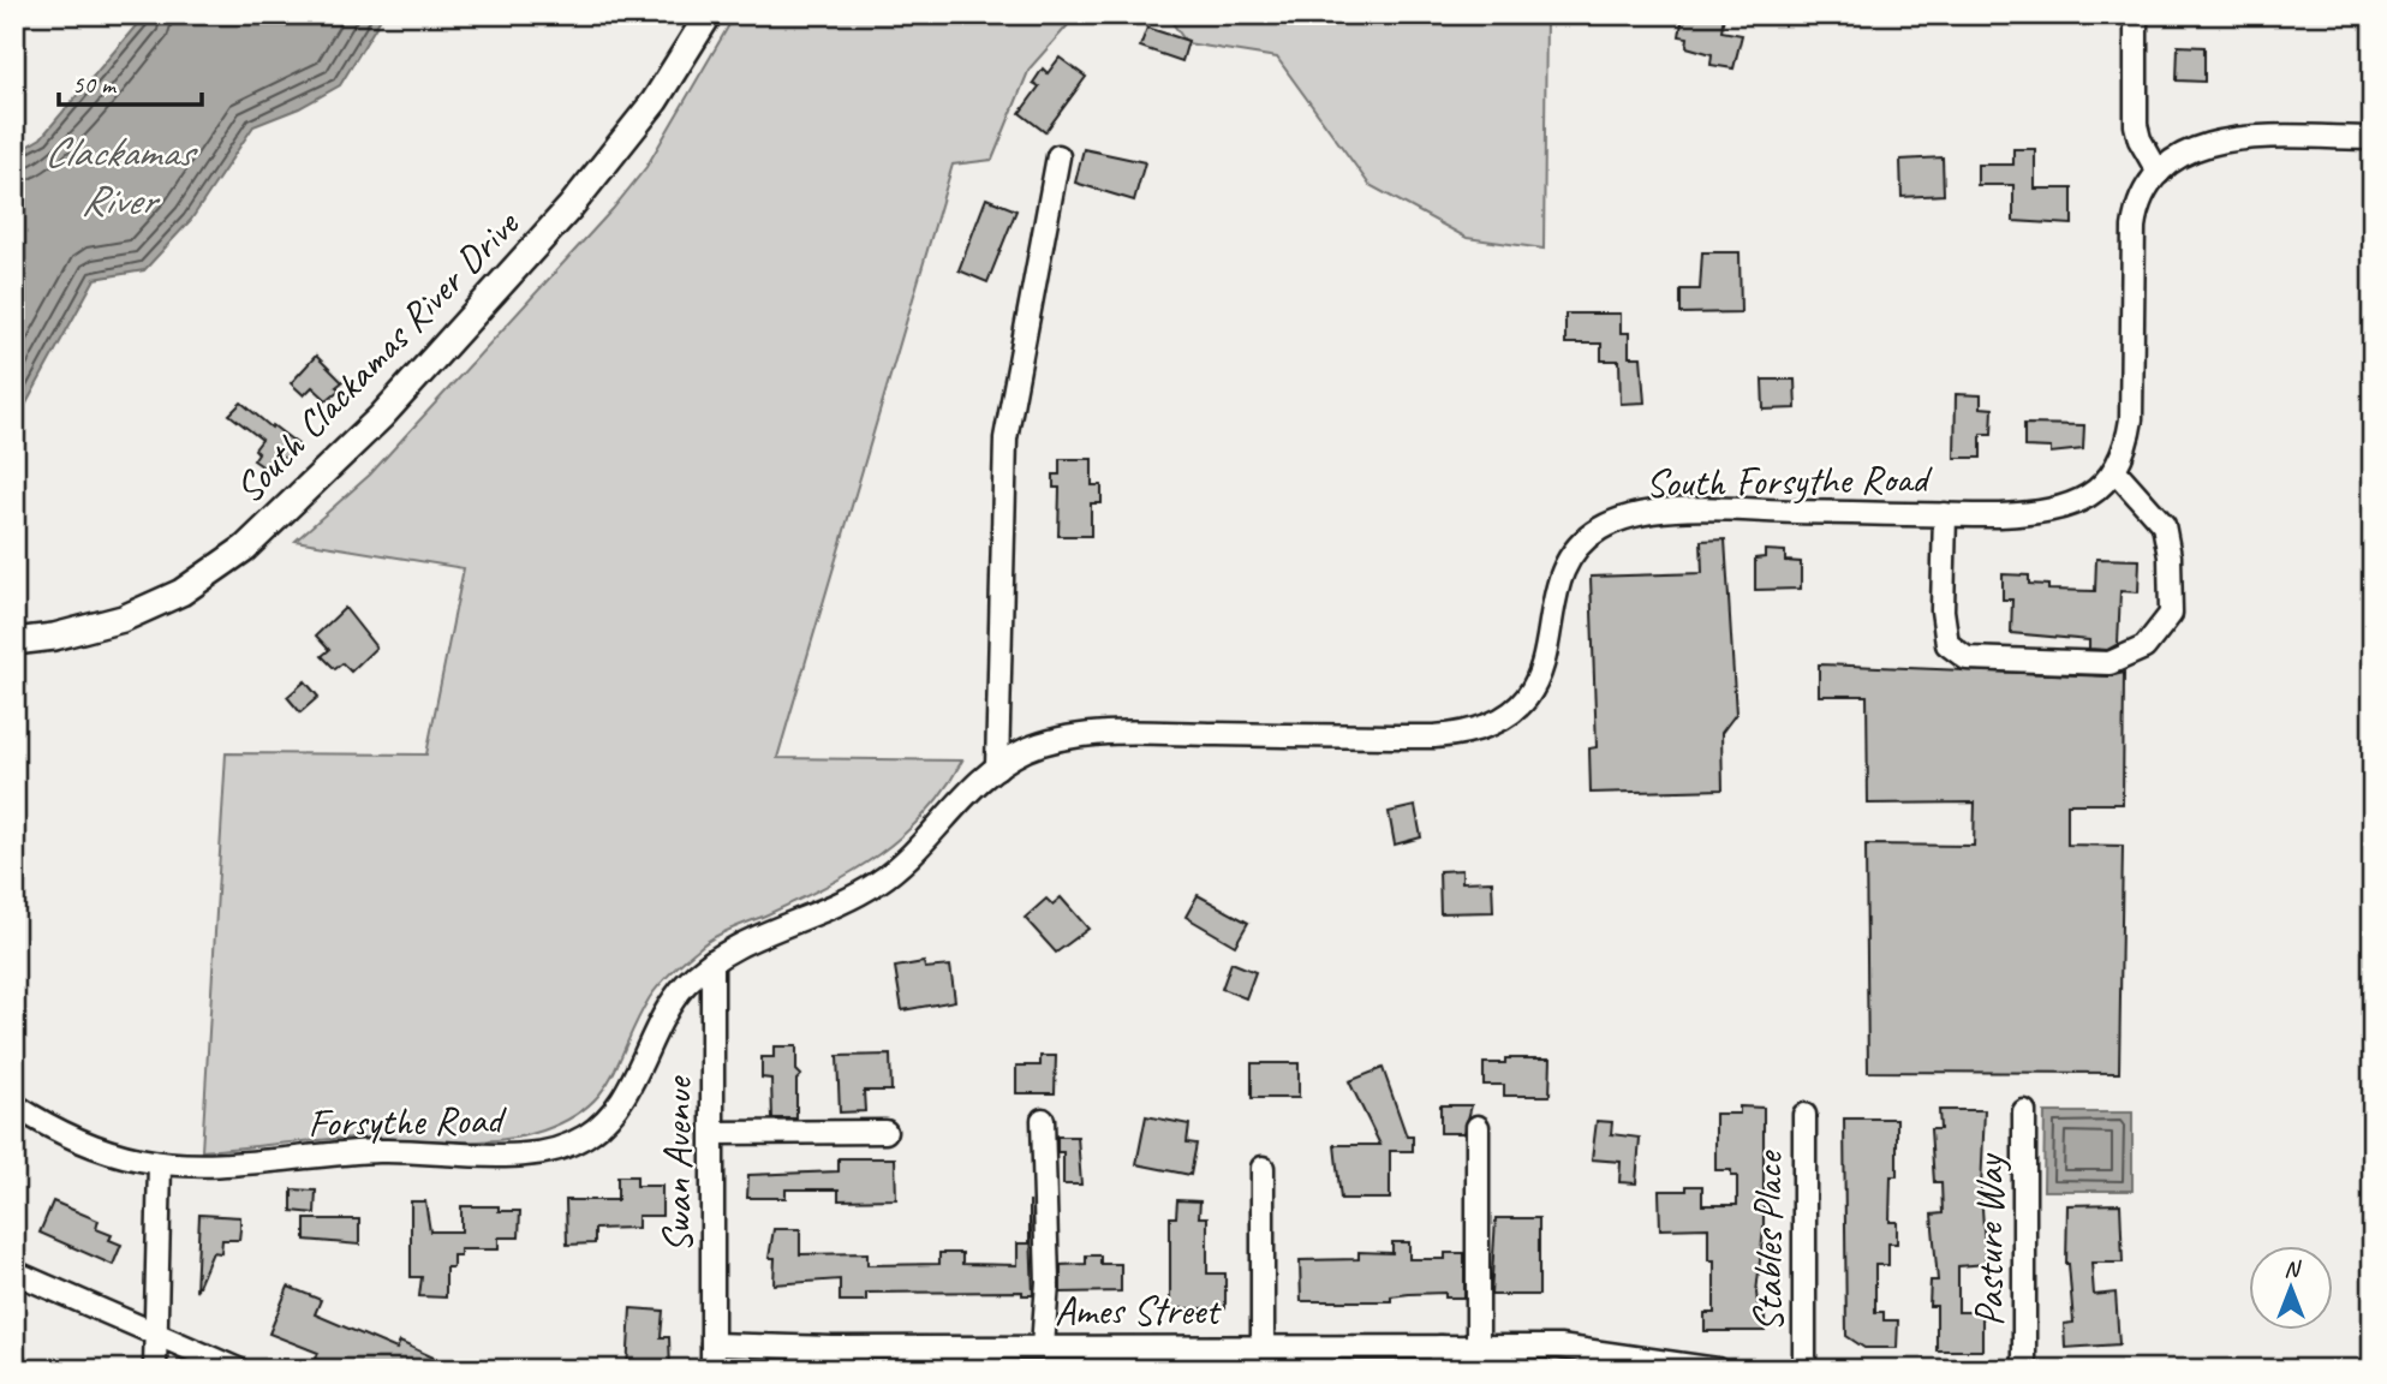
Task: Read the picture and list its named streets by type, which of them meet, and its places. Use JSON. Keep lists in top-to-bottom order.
{
  "streets": {
    "main road": ["South Clackamas River Drive"],
    "street": [
      "South Forsythe Road",
      "Forsythe Road",
      "Swan Avenue",
      "Pasture Way",
      "Stables Place",
      "Ames Street"
    ]
  },
  "crossings": [
    ["South Forsythe Road", "Forsythe Road"],
    ["South Forsythe Road", "Swan Avenue"],
    ["Forsythe Road", "Swan Avenue"],
    ["Swan Avenue", "Ames Street"]
  ],
  "water": ["Clackamas River"],
  "scale_bar": "50 m",
  "north": "top"
}
